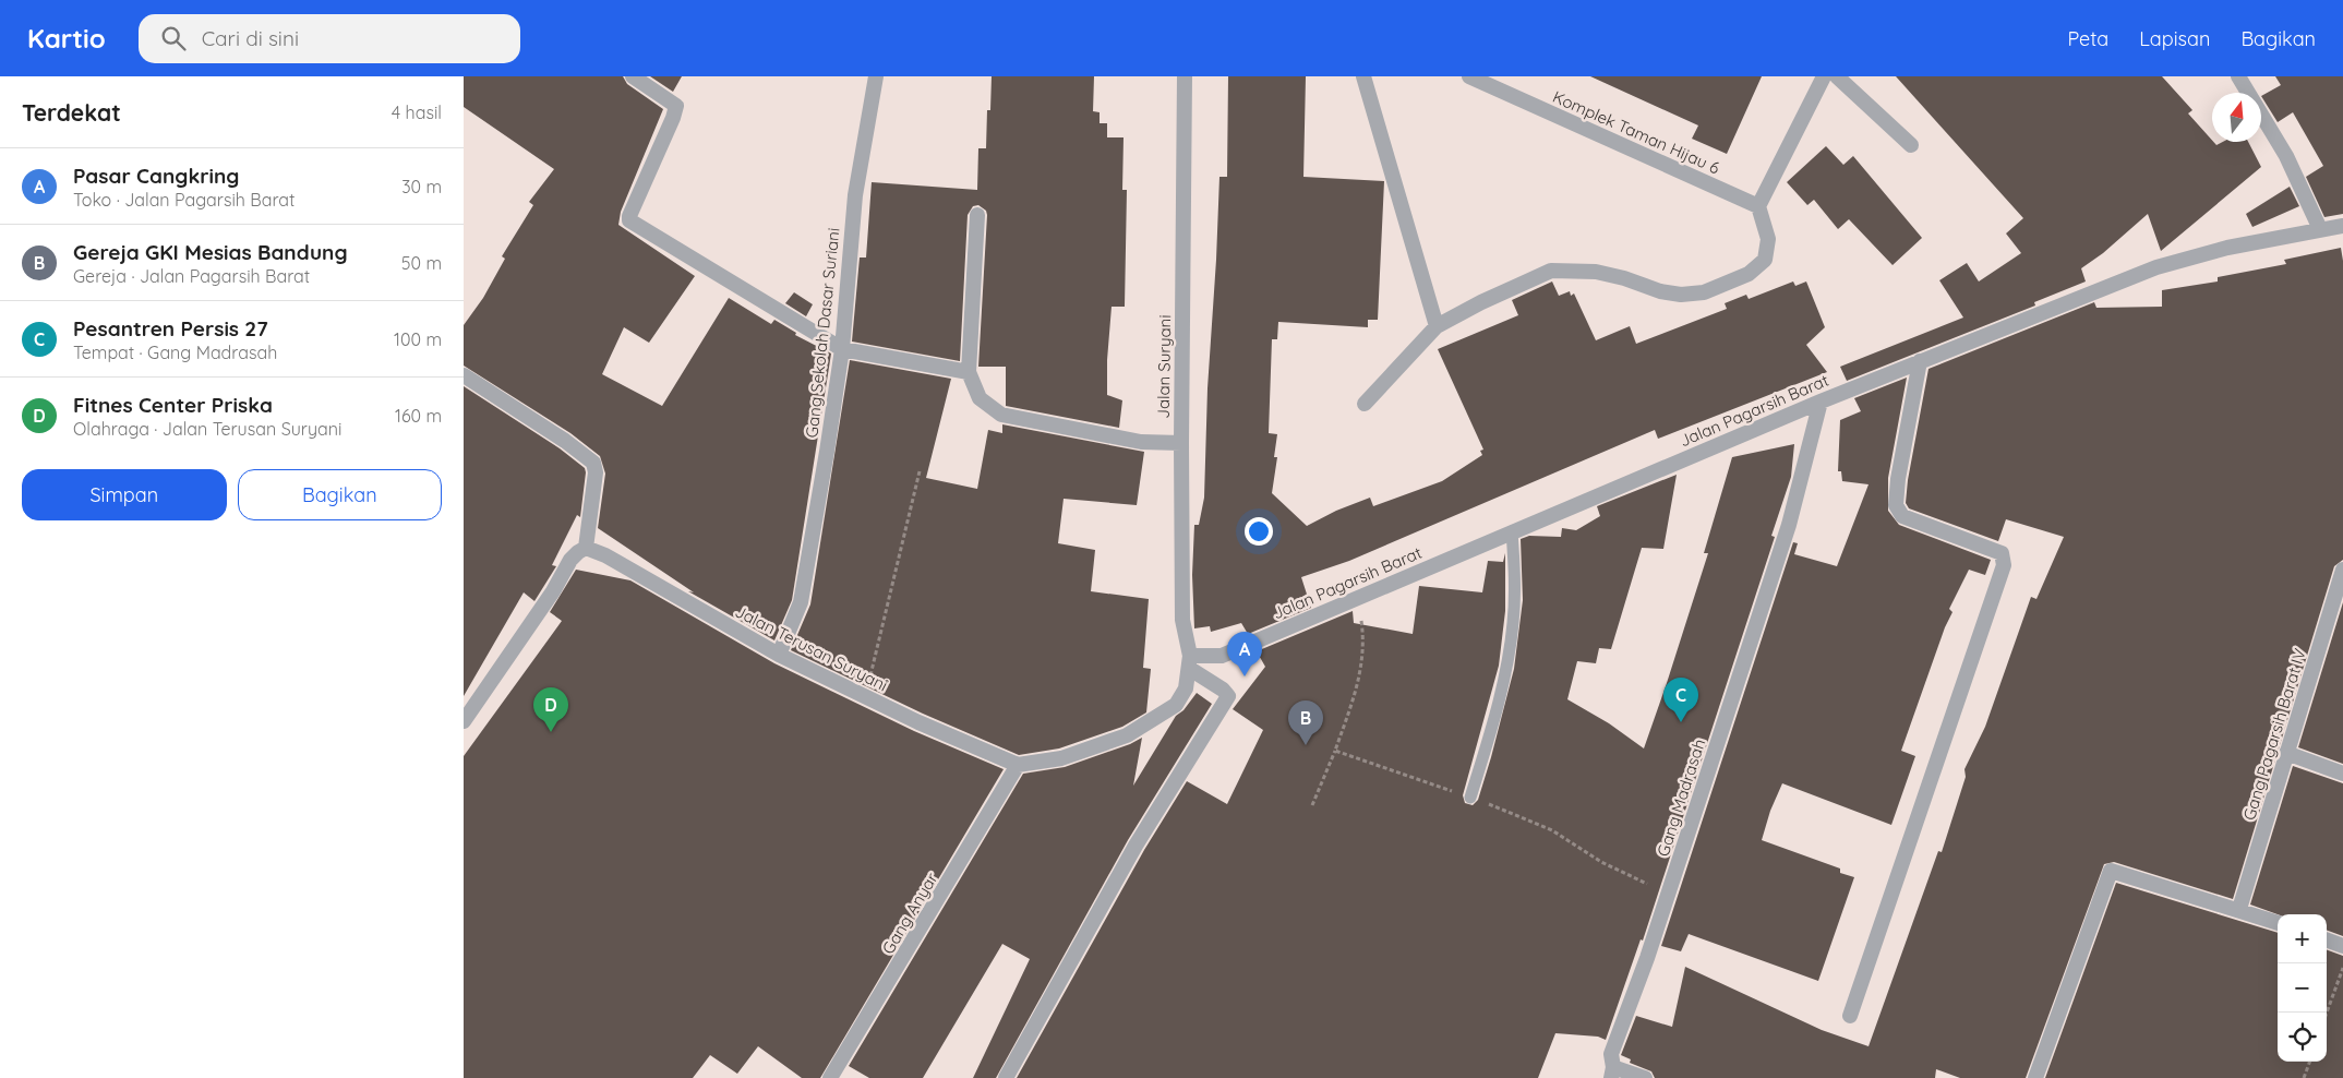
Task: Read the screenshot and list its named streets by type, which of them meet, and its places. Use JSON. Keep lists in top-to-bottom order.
{
  "streets": {
    "street": [
      "Komplek Taman Hijau 6",
      "Gang Sekolah Dasar Suriani",
      "Jalan Suryani",
      "Jalan Pagarsih Barat",
      "Jalan Terusan Suryani",
      "Gang Pagarsih Barat IV",
      "Gang Madrasah",
      "Gang Anyar"
    ]
  },
  "crossings": [
    ["Gang Sekolah Dasar Suriani", "Jalan Terusan Suryani"],
    ["Jalan Suryani", "Jalan Pagarsih Barat"],
    ["Jalan Pagarsih Barat", "Gang Madrasah"],
    ["Jalan Terusan Suryani", "Gang Anyar"]
  ],
  "north": "top",
  "page": {
    "header": "Kartio",
    "search": "Cari di sini",
    "nav": ["Peta", "Lapisan", "Bagikan"],
    "heading": ["Terdekat", "4 hasil"],
    "list": [
      {
        "mark": "A",
        "name": "Pasar Cangkring",
        "note": "Toko · Jalan Pagarsih Barat",
        "value": "30 m"
      },
      {
        "mark": "B",
        "name": "Gereja GKI Mesias Bandung",
        "note": "Gereja · Jalan Pagarsih Barat",
        "value": "50 m"
      },
      {
        "mark": "C",
        "name": "Pesantren Persis 27",
        "note": "Tempat · Gang Madrasah",
        "value": "100 m"
      },
      {
        "mark": "D",
        "name": "Fitnes Center Priska",
        "note": "Olahraga · Jalan Terusan Suryani",
        "value": "160 m"
      }
    ],
    "buttons": ["Simpan", "Bagikan"],
    "pins": [
      "A",
      "C",
      "D",
      "B"
    ],
    "map_buttons": ["+", "−"]
  }
}
